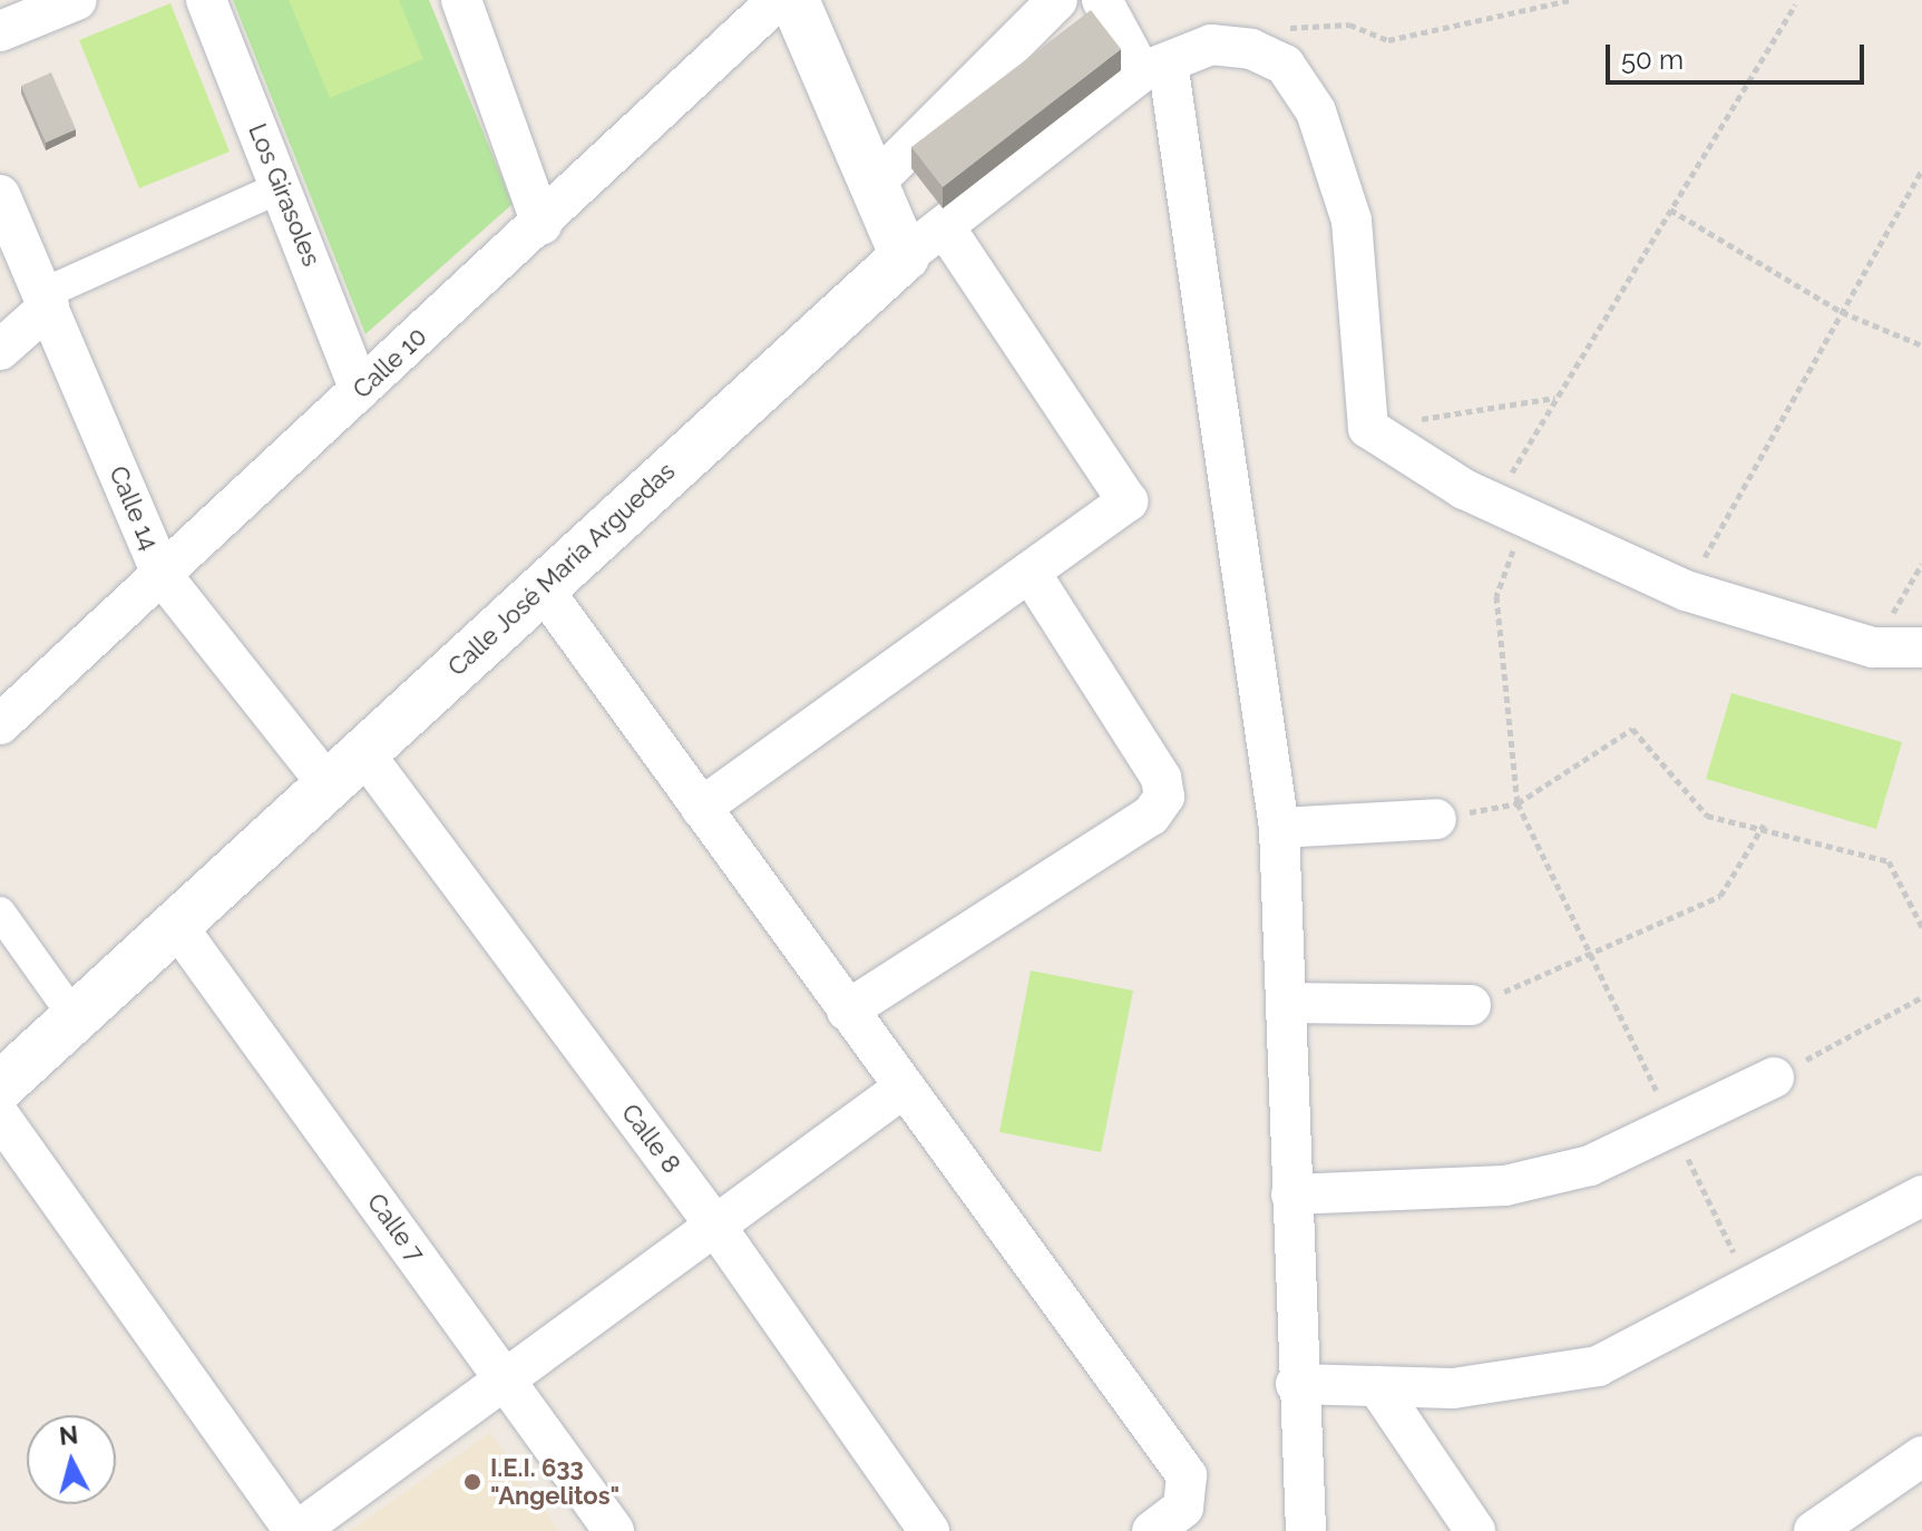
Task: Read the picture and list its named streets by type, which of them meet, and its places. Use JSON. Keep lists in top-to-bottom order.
{
  "streets": {
    "street": [
      "Los Girasoles",
      "Calle 10",
      "Calle 14",
      "Calle José María Arguedas",
      "Calle 8",
      "Calle 7"
    ]
  },
  "crossings": [
    ["Los Girasoles", "Calle 10"],
    ["Calle 10", "Calle 14"],
    ["Calle 14", "Calle José María Arguedas"],
    ["Calle José María Arguedas", "Calle 8"],
    ["Calle José María Arguedas", "Calle 7"]
  ],
  "places": ["I.E.I. 633 \"Angelitos\""],
  "scale_bar": "50 m",
  "north": "top"
}
